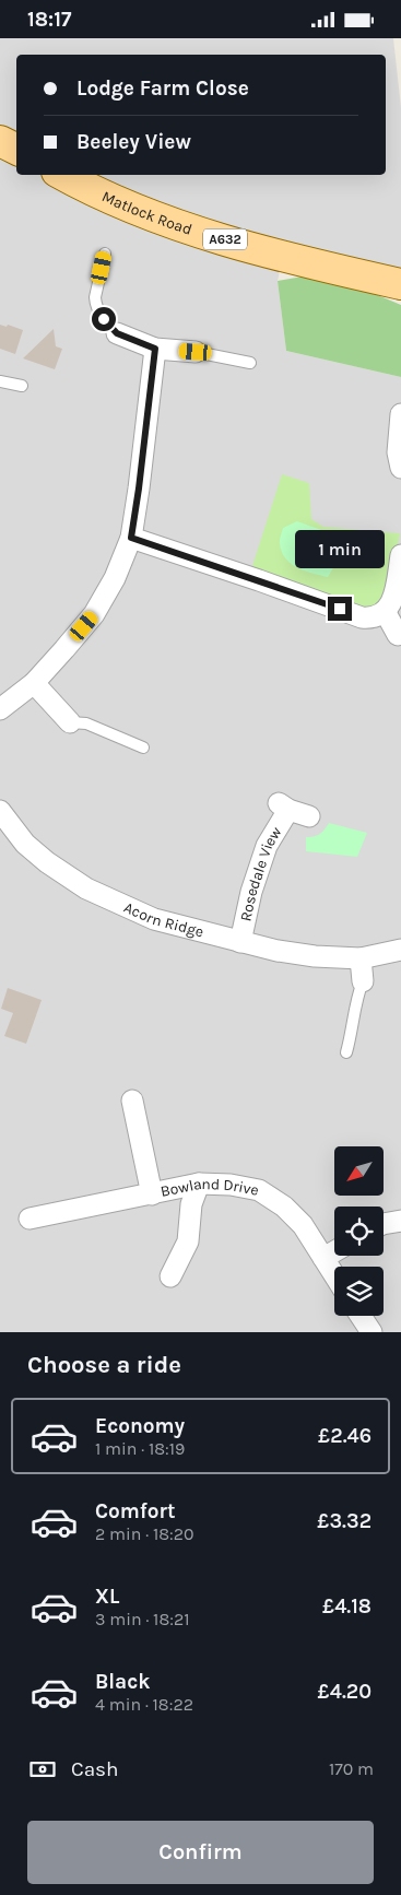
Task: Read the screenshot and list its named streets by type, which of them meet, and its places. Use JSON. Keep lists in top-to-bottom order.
{
  "streets": {
    "main road": ["Matlock Road", "A632"],
    "street": ["Rosedale View", "Acorn Ridge", "Bowland Drive"]
  },
  "crossings": [
    ["Rosedale View", "Acorn Ridge"]
  ],
  "north": "bottom left",
  "page": {
    "status": "18:17",
    "banner": ["Lodge Farm Close", "Beeley View"],
    "bubble": "1 min",
    "heading": "Choose a ride",
    "list": [
      {
        "name": "Economy",
        "note": "1 min · 18:19",
        "value": "£2.46"
      },
      {
        "name": "Comfort",
        "note": "2 min · 18:20",
        "value": "£3.32"
      },
      {
        "name": "XL",
        "note": "3 min · 18:21",
        "value": "£4.18"
      },
      {
        "name": "Black",
        "note": "4 min · 18:22",
        "value": "£4.20"
      }
    ],
    "pay": ["Cash", "170 m"],
    "buttons": "Confirm"
  }
}
